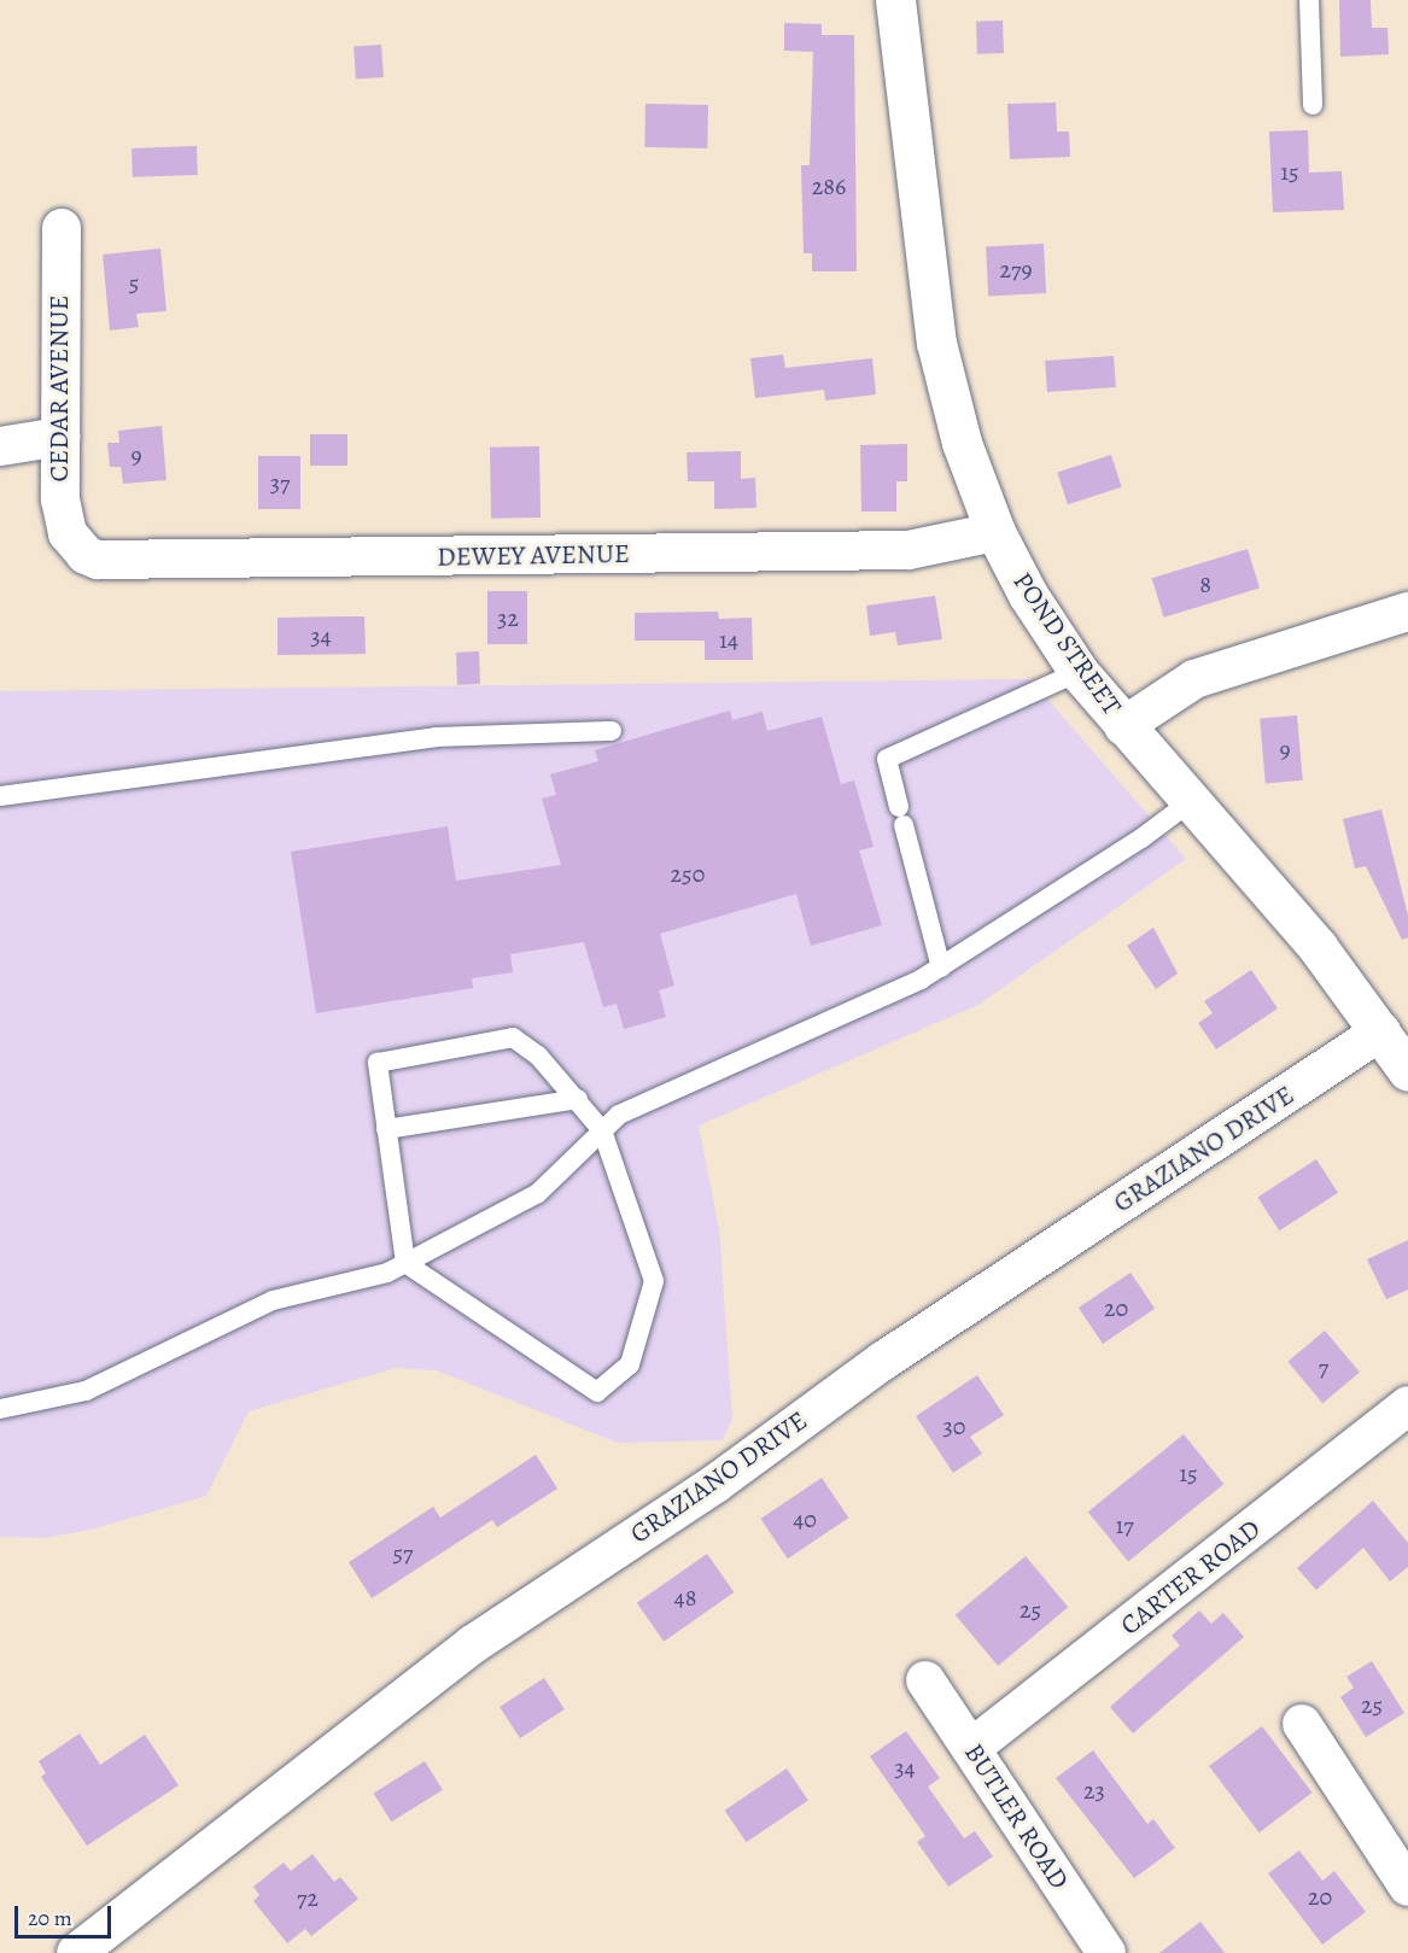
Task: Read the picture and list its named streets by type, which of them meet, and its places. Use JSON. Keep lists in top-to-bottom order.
{
  "streets": {
    "main road": ["POND STREET"],
    "street": [
      "CEDAR AVENUE",
      "DEWEY AVENUE",
      "GRAZIANO DRIVE",
      "CARTER ROAD",
      "BUTLER ROAD"
    ]
  },
  "crossings": [
    ["CEDAR AVENUE", "DEWEY AVENUE"],
    ["DEWEY AVENUE", "POND STREET"],
    ["POND STREET", "GRAZIANO DRIVE"],
    ["CARTER ROAD", "BUTLER ROAD"]
  ],
  "house_numbers": [
    "15",
    "286",
    "279",
    "5",
    "9",
    "37",
    "8",
    "32",
    "34",
    "14",
    "9",
    "250",
    "20",
    "7",
    "30",
    "15",
    "40",
    "17",
    "57",
    "48",
    "25",
    "25",
    "34",
    "23",
    "20",
    "72"
  ],
  "scale_bar": "20 m"
}
